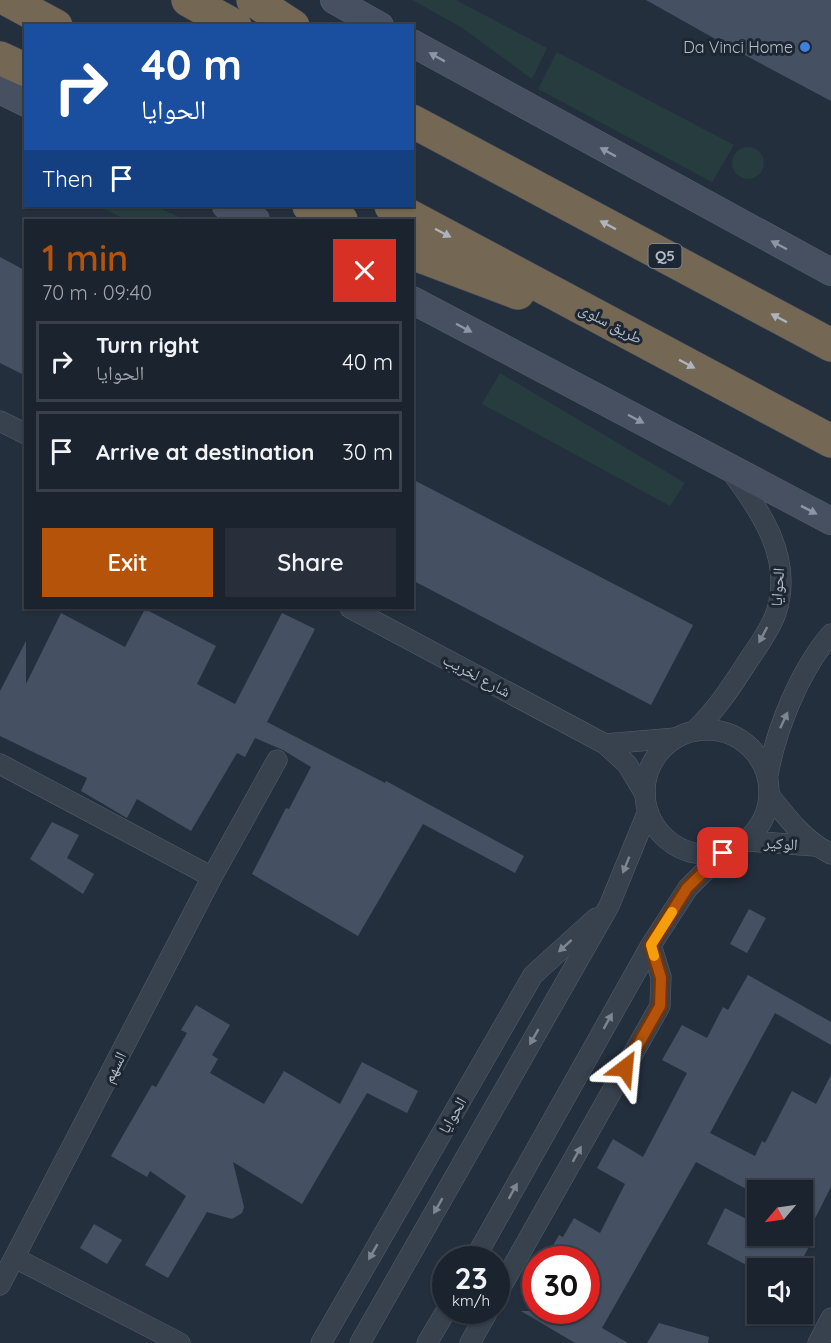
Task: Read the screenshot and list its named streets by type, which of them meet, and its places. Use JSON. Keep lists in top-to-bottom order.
{
  "streets": {
    "highway": ["Q5", "طريق سلوى"],
    "street": [
      "الحوايا",
      "شارع لخريب",
      "الوكير",
      "السهم"
    ]
  },
  "crossings": [
    ["الحوايا", "شارع لخريب"],
    ["الحوايا", "الوكير"],
    ["شارع لخريب", "الوكير"]
  ],
  "places": ["Da Vinci Home"],
  "north": "bottom left",
  "page": {
    "turn": ["40 m", "الحوايا"],
    "then": "Then",
    "heading": ["1 min", "70 m · 09:40"],
    "list": [
      {
        "name": "Turn right",
        "note": "الحوايا",
        "value": "40 m"
      },
      {
        "name": "Arrive at destination",
        "value": "30 m"
      }
    ],
    "buttons": ["Exit", "Share"],
    "speed": "23 km/h",
    "limit": "30"
  }
}
